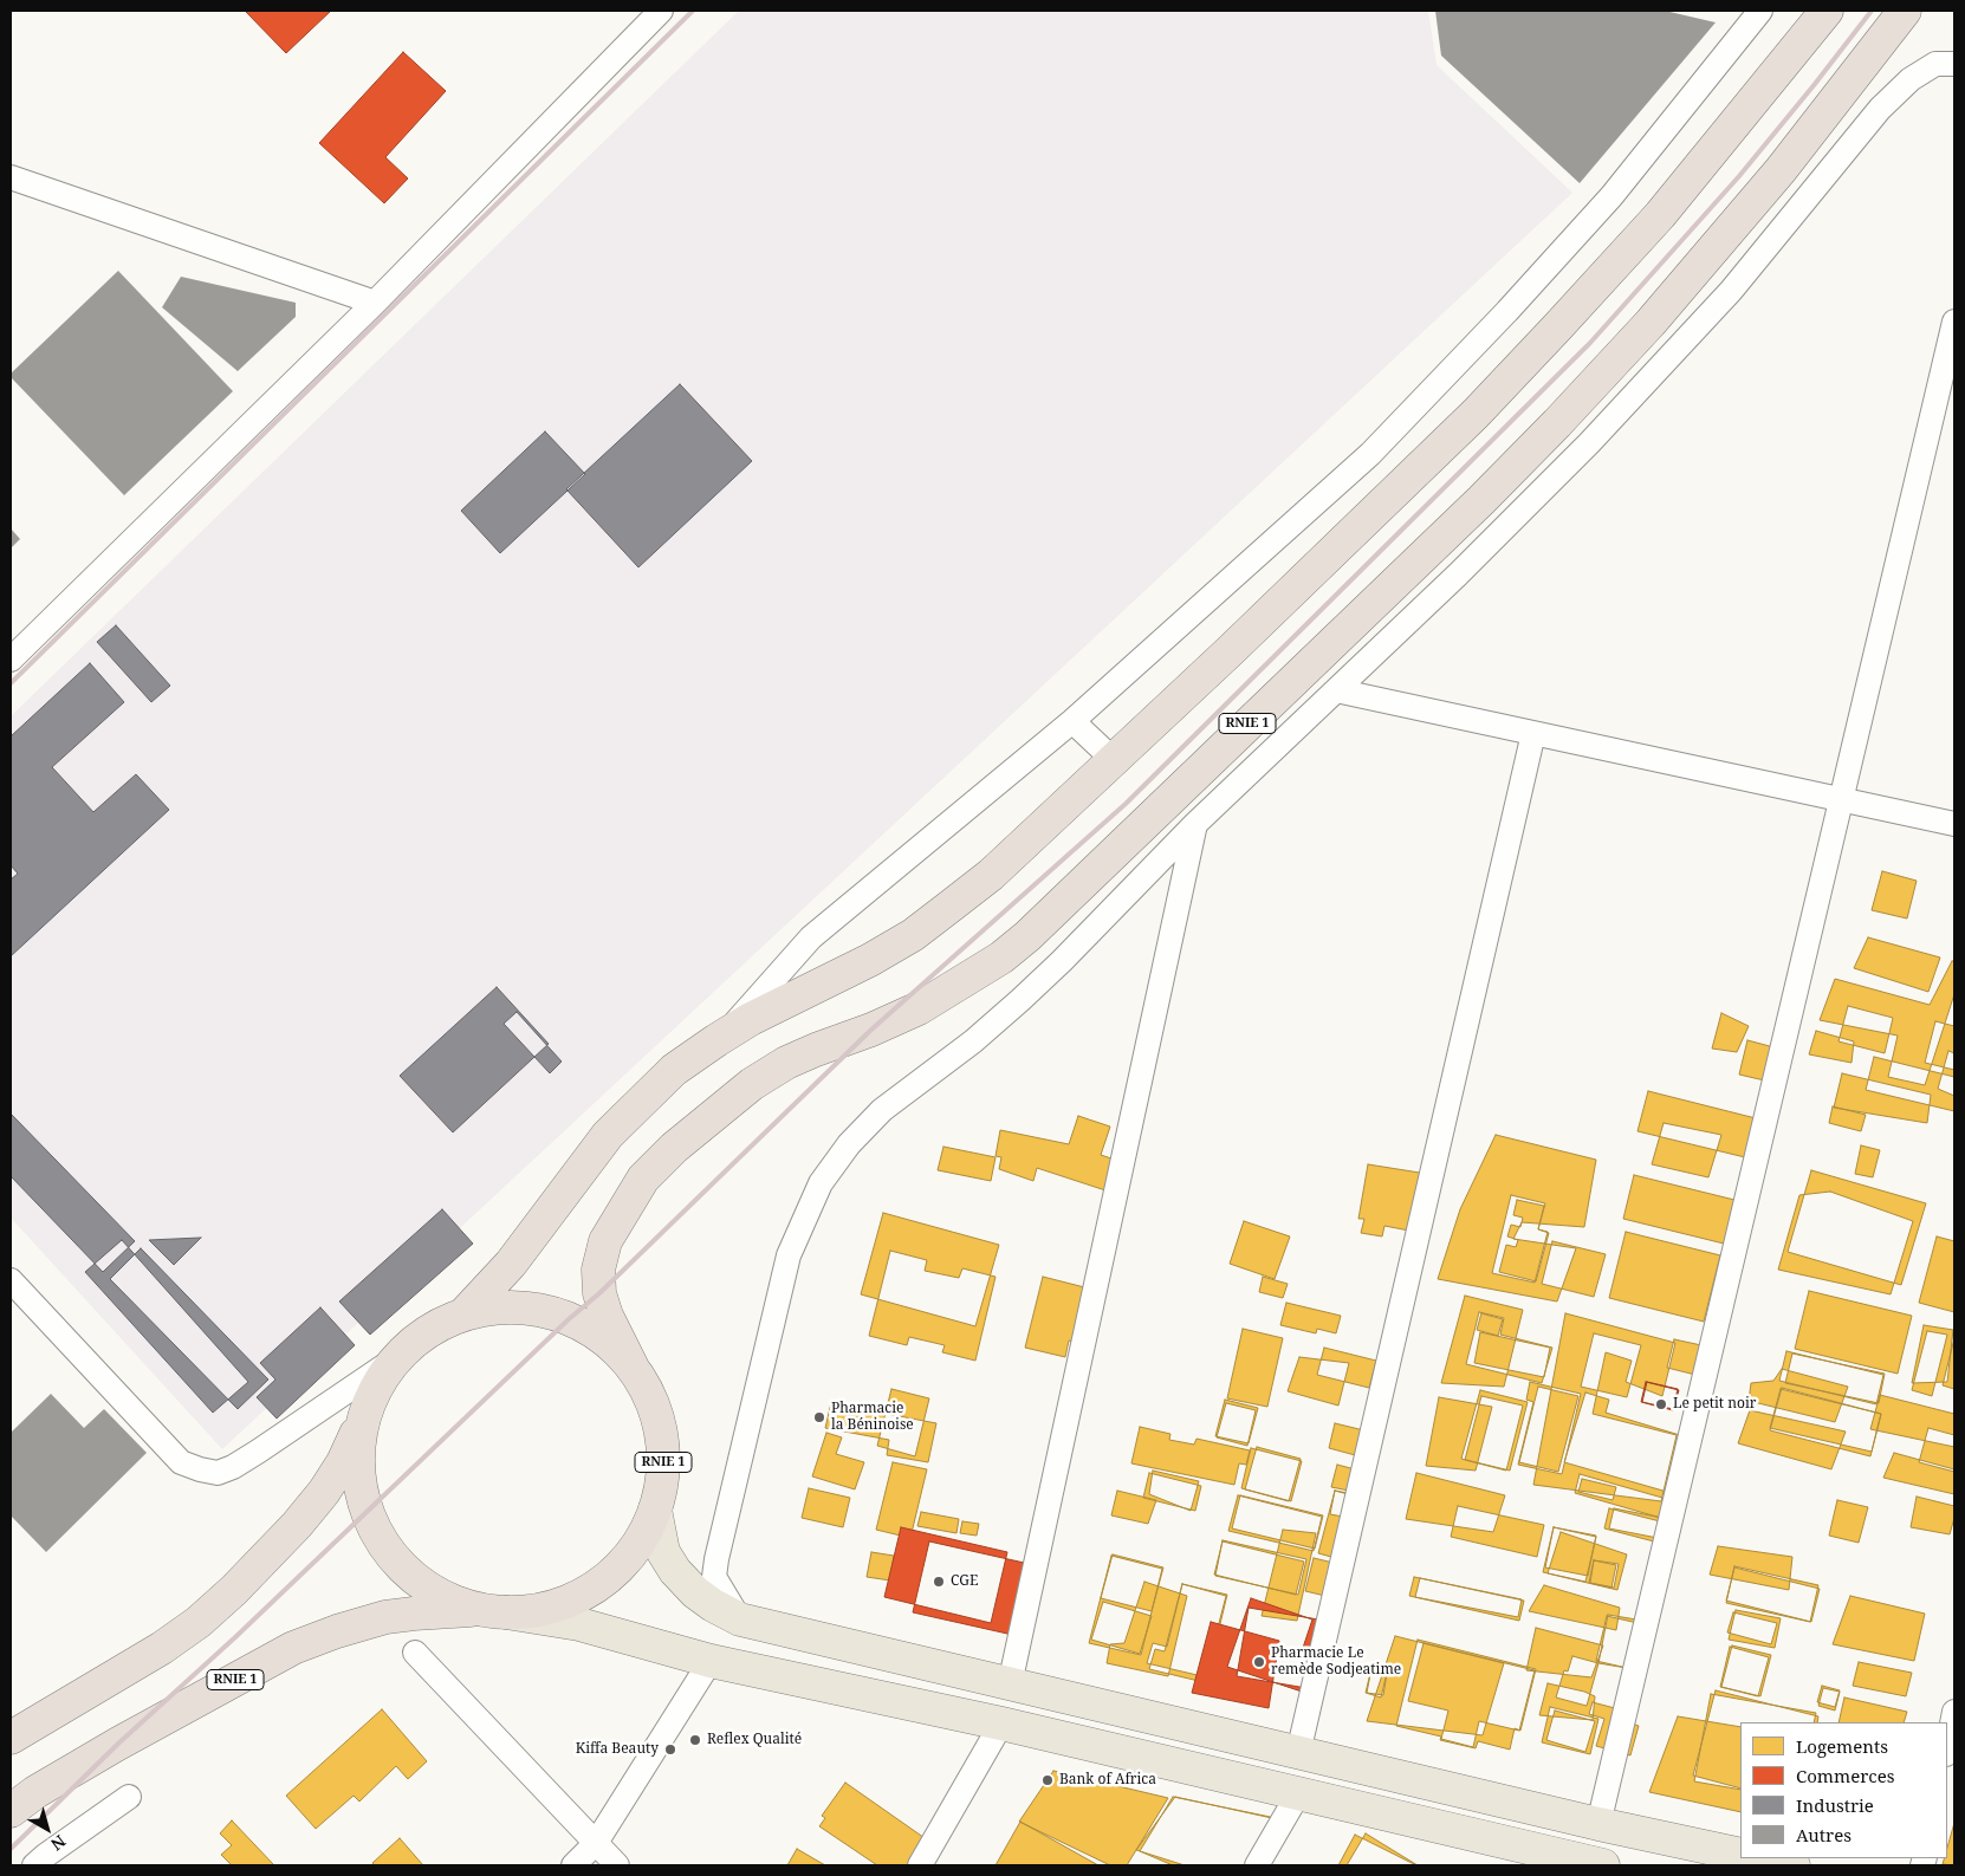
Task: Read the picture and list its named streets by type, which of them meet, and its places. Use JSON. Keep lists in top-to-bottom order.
{
  "streets": {
    "highway": ["RNIE 1"]
  },
  "places": [
    "Le petit noir",
    "Pharmacie la Béninoise",
    "CGE",
    "Pharmacie Le remède Sodjeatime",
    "Reflex Qualité",
    "Kiffa Beauty",
    "Bank of Africa"
  ],
  "legend": [
    "Logements",
    "Commerces",
    "Industrie",
    "Autres"
  ],
  "north": "bottom right"
}
